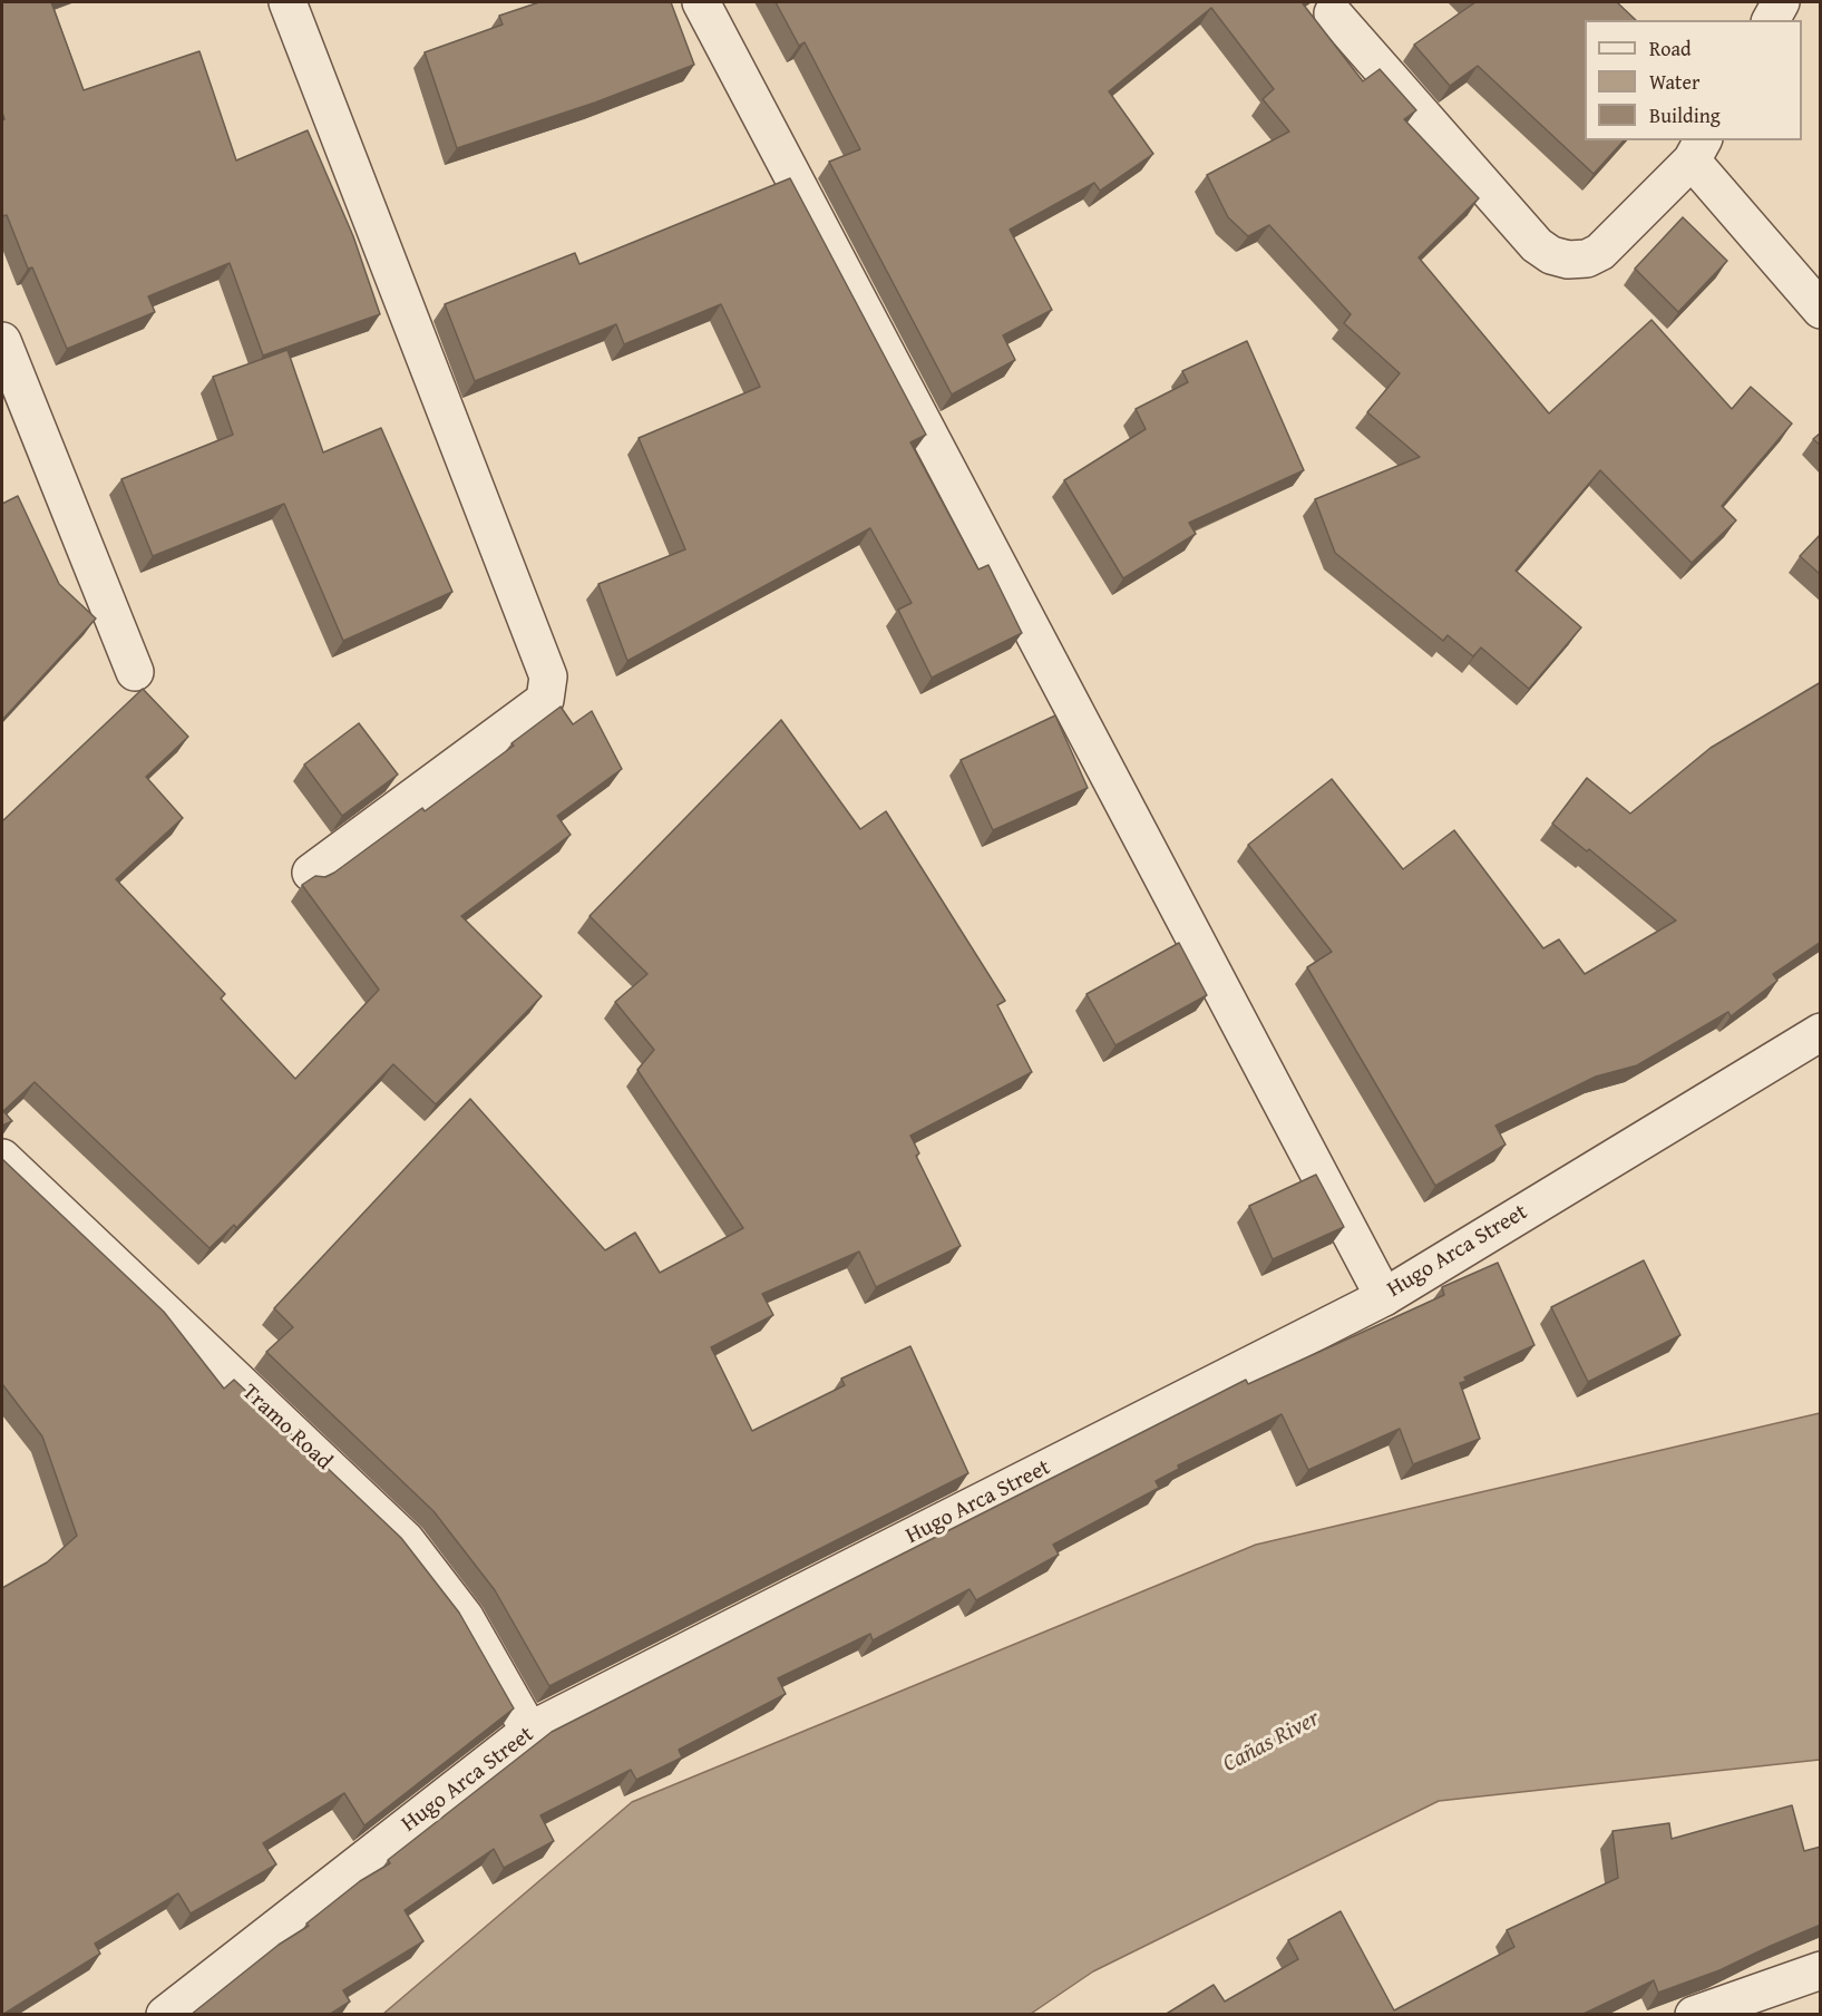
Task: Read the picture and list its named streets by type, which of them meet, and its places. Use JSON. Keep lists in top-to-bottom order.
{
  "streets": {
    "street": ["Hugo Arca Street", "Tramo Road"]
  },
  "crossings": [
    ["Hugo Arca Street", "Tramo Road"]
  ],
  "water": ["Cañas River"],
  "legend": ["Road", "Water", "Building"]
}
